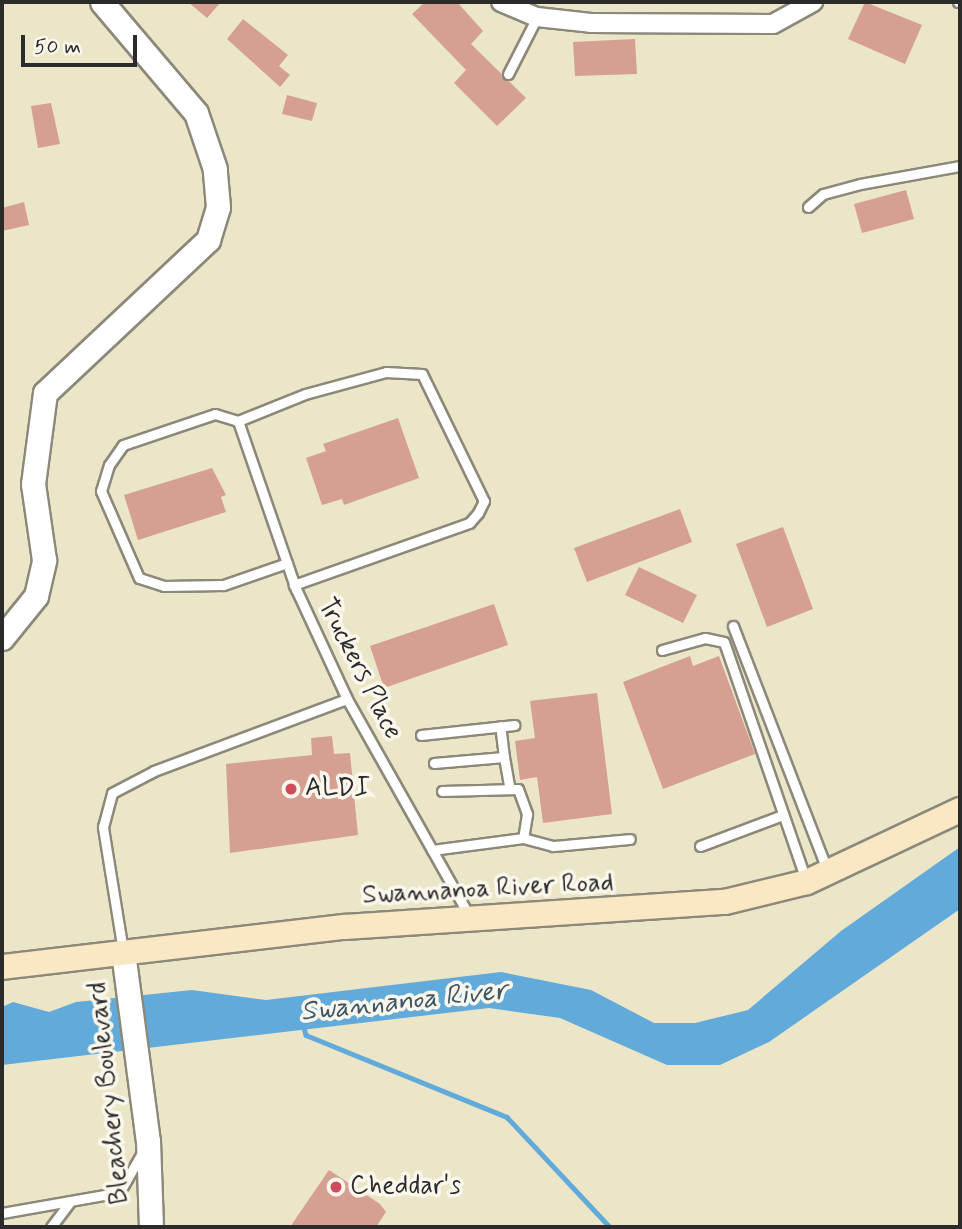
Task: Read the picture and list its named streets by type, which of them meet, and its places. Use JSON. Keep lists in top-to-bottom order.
{
  "streets": {
    "main road": ["Swannanoa River Road"],
    "street": ["Bleachery Boulevard"],
    "lane": ["Truckers Place"]
  },
  "crossings": [
    ["Truckers Place", "Swannanoa River Road"],
    ["Swannanoa River Road", "Bleachery Boulevard"]
  ],
  "water": ["Swannanoa River"],
  "places": ["ALDI", "Cheddar's"],
  "scale_bar": "50 m"
}
